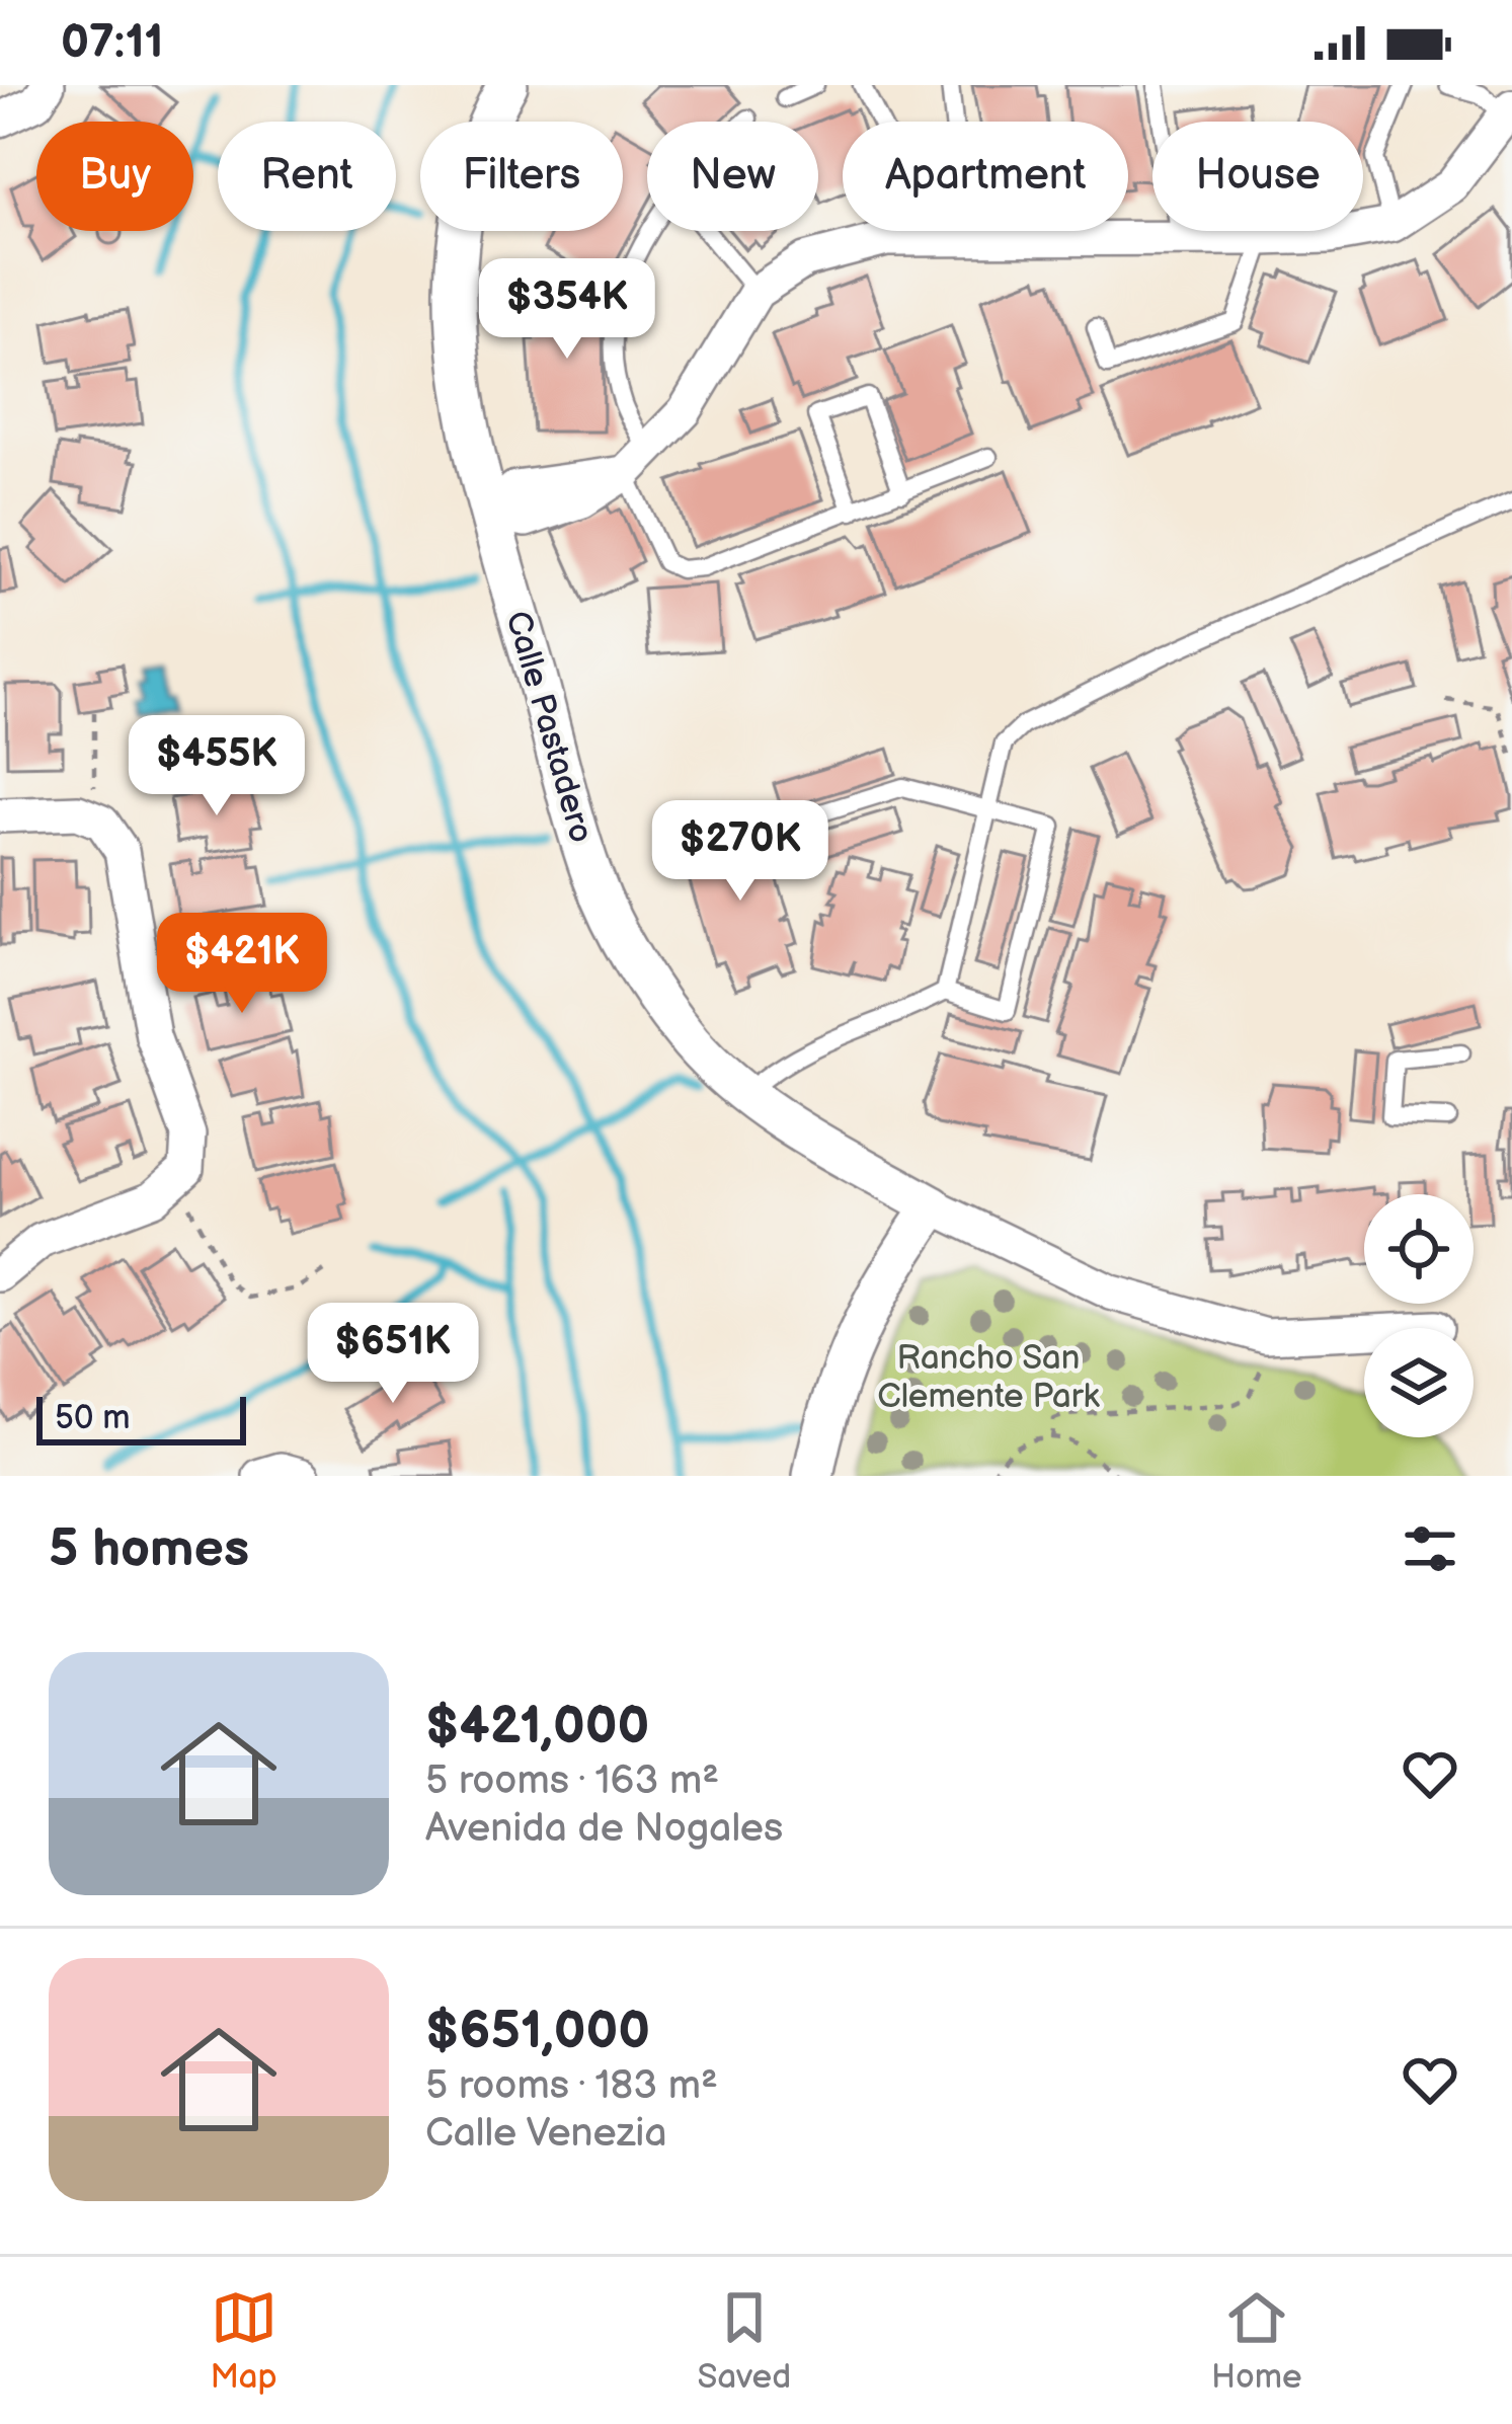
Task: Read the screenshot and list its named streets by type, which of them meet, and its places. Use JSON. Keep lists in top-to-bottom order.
{
  "streets": {
    "street": ["Calle Pastadero"]
  },
  "parks": ["Rancho San Clemente Park"],
  "scale_bar": "50 m",
  "page": {
    "status": "07:11",
    "chip": [
      "Buy",
      "Rent",
      "Filters",
      "New",
      "Apartment",
      "House"
    ],
    "price": [
      "$354K",
      "$455K",
      "$270K",
      "$421K",
      "$651K"
    ],
    "scale": "50 m",
    "heading": "5 homes",
    "list": [
      {
        "name": "$421,000",
        "note": "5 rooms · 163 m² · Avenida de Nogales"
      },
      {
        "name": "$651,000",
        "note": "5 rooms · 183 m² · Calle Venezia"
      }
    ],
    "tabs": ["Map", "Saved", "Home"]
  }
}
